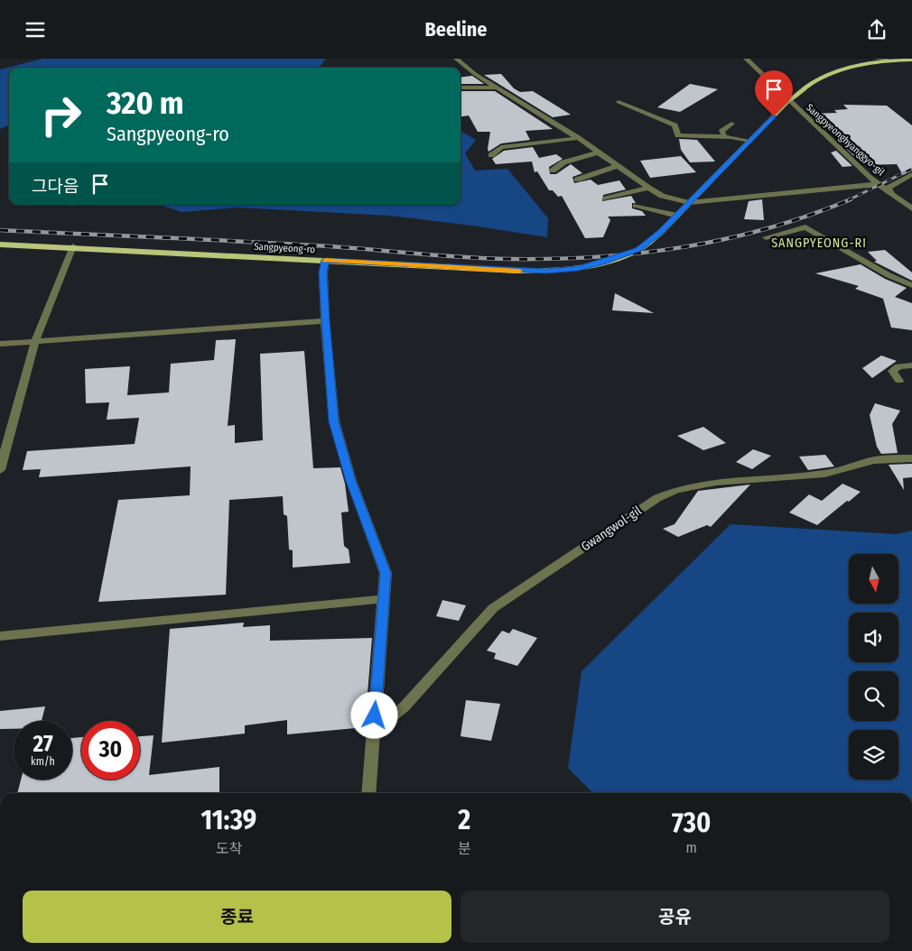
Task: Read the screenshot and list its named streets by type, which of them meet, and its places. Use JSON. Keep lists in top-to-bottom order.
{
  "streets": {
    "main road": ["Sangpyeong-ro"],
    "street": ["Sangpyeonghyanggyo-gil", "Gwangwol-gil"]
  },
  "crossings": [
    ["Sangpyeonghyanggyo-gil", "Sangpyeong-ro"]
  ],
  "districts": ["SANGPYEONG-RI"],
  "north": "bottom",
  "page": {
    "header": "Beeline",
    "turn": ["320 m", "Sangpyeong-ro"],
    "then": "그다음",
    "speed": "27 km/h",
    "limit": "30",
    "eta": [
      "11:39",
      "도착",
      "2",
      "분",
      "730",
      "m"
    ],
    "buttons": ["종료", "공유"]
  }
}
